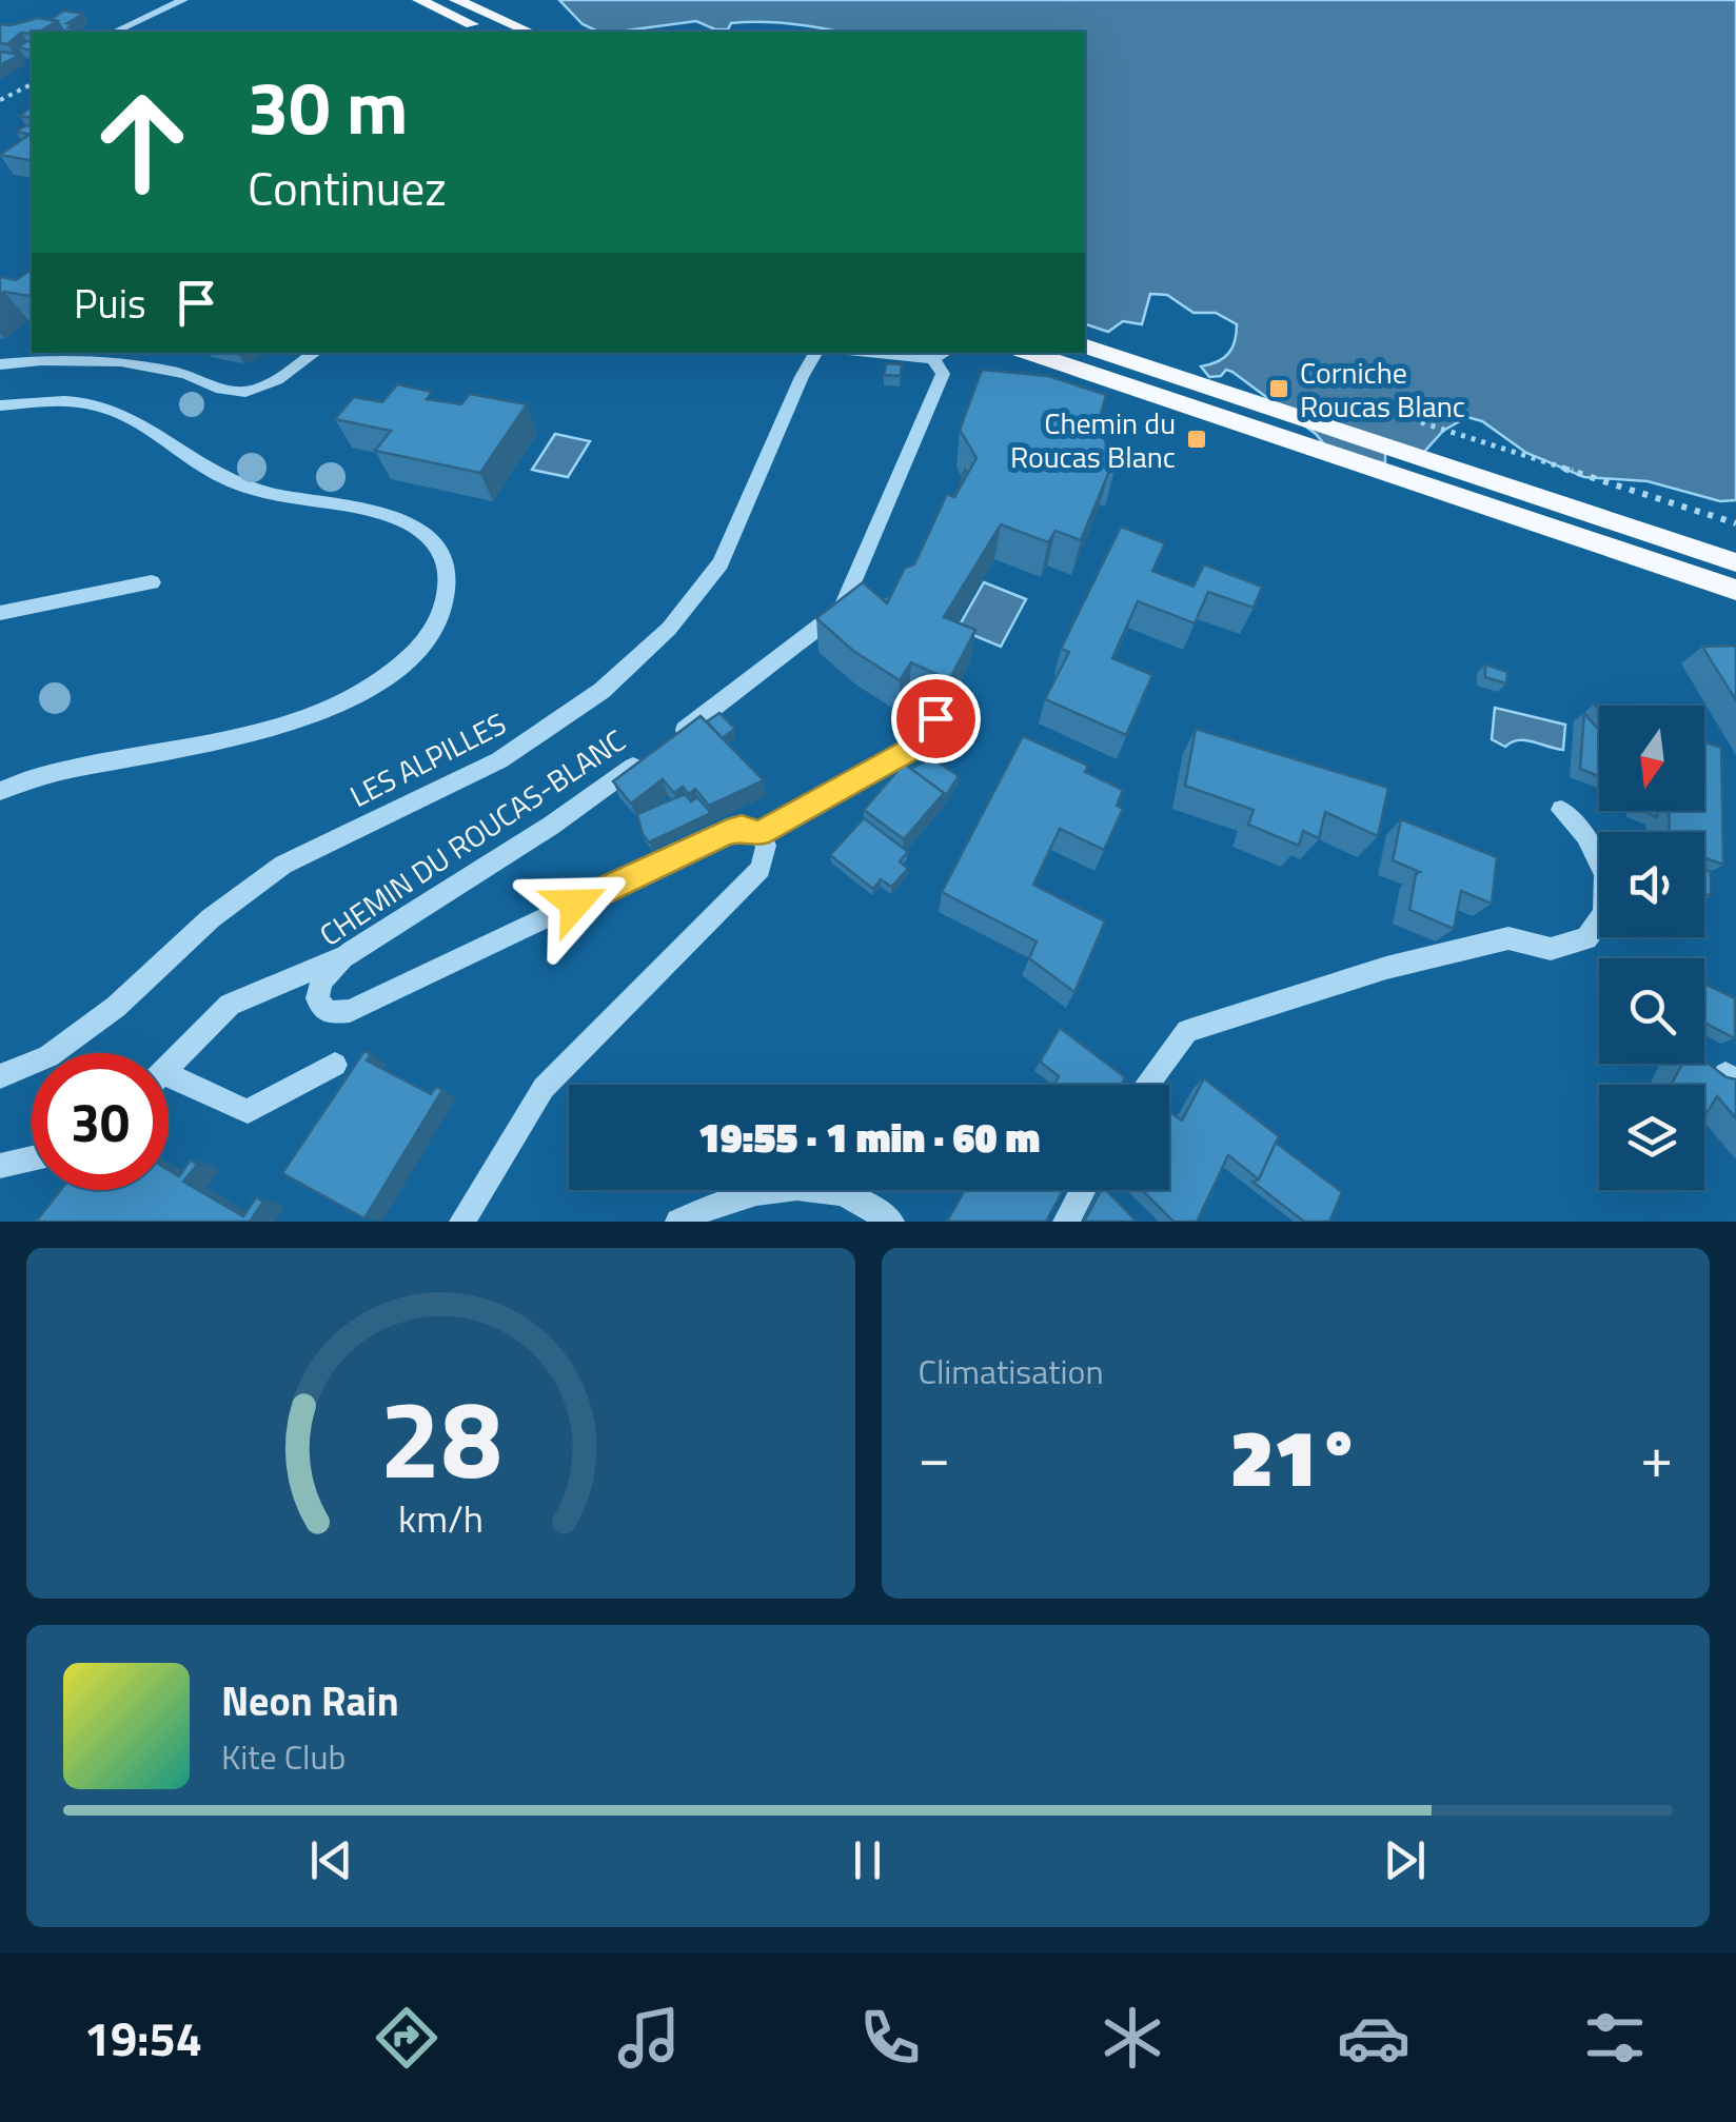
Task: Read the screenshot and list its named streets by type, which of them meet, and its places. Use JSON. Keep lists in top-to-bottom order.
{
  "streets": {
    "street": ["LES ALPILLES", "CHEMIN DU ROUCAS-BLANC"]
  },
  "places": {
    "transit": ["Corniche Roucas Blanc", "Chemin du Roucas Blanc"]
  },
  "north": "bottom",
  "page": {
    "turn": ["30 m", "Continuez"],
    "then": "Puis",
    "limit": "30",
    "trip": "19:55 · 1 min · 60 m",
    "tile": "Climatisation",
    "heat": ["−", "21°", "+"],
    "song": ["Neon Rain", "Kite Club"],
    "tabs": "19:54",
    "gauge": ["28", "km/h"]
  }
}
